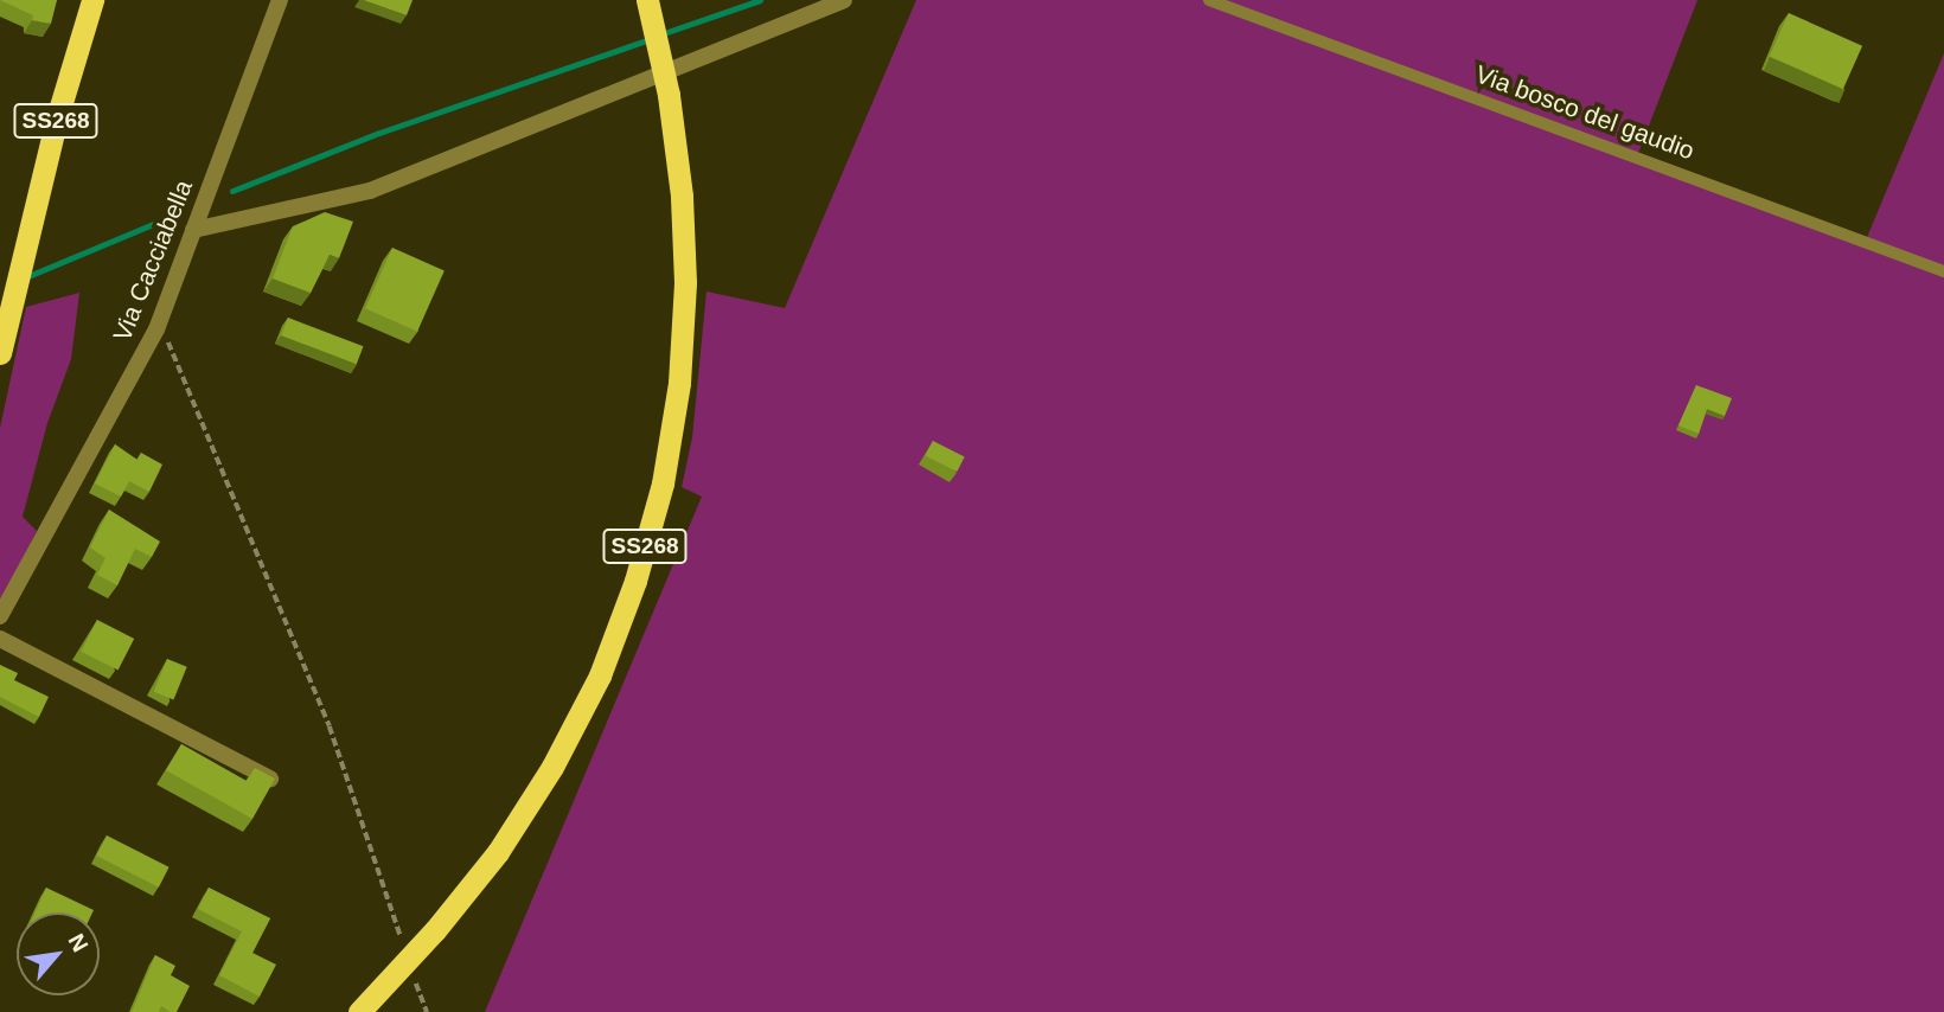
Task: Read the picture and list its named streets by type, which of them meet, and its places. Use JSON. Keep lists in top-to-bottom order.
{
  "streets": {
    "highway": ["SS268"],
    "street": ["Via Cacciabella"],
    "lane": ["Via bosco del gaudio"]
  },
  "north": "top right"
}
